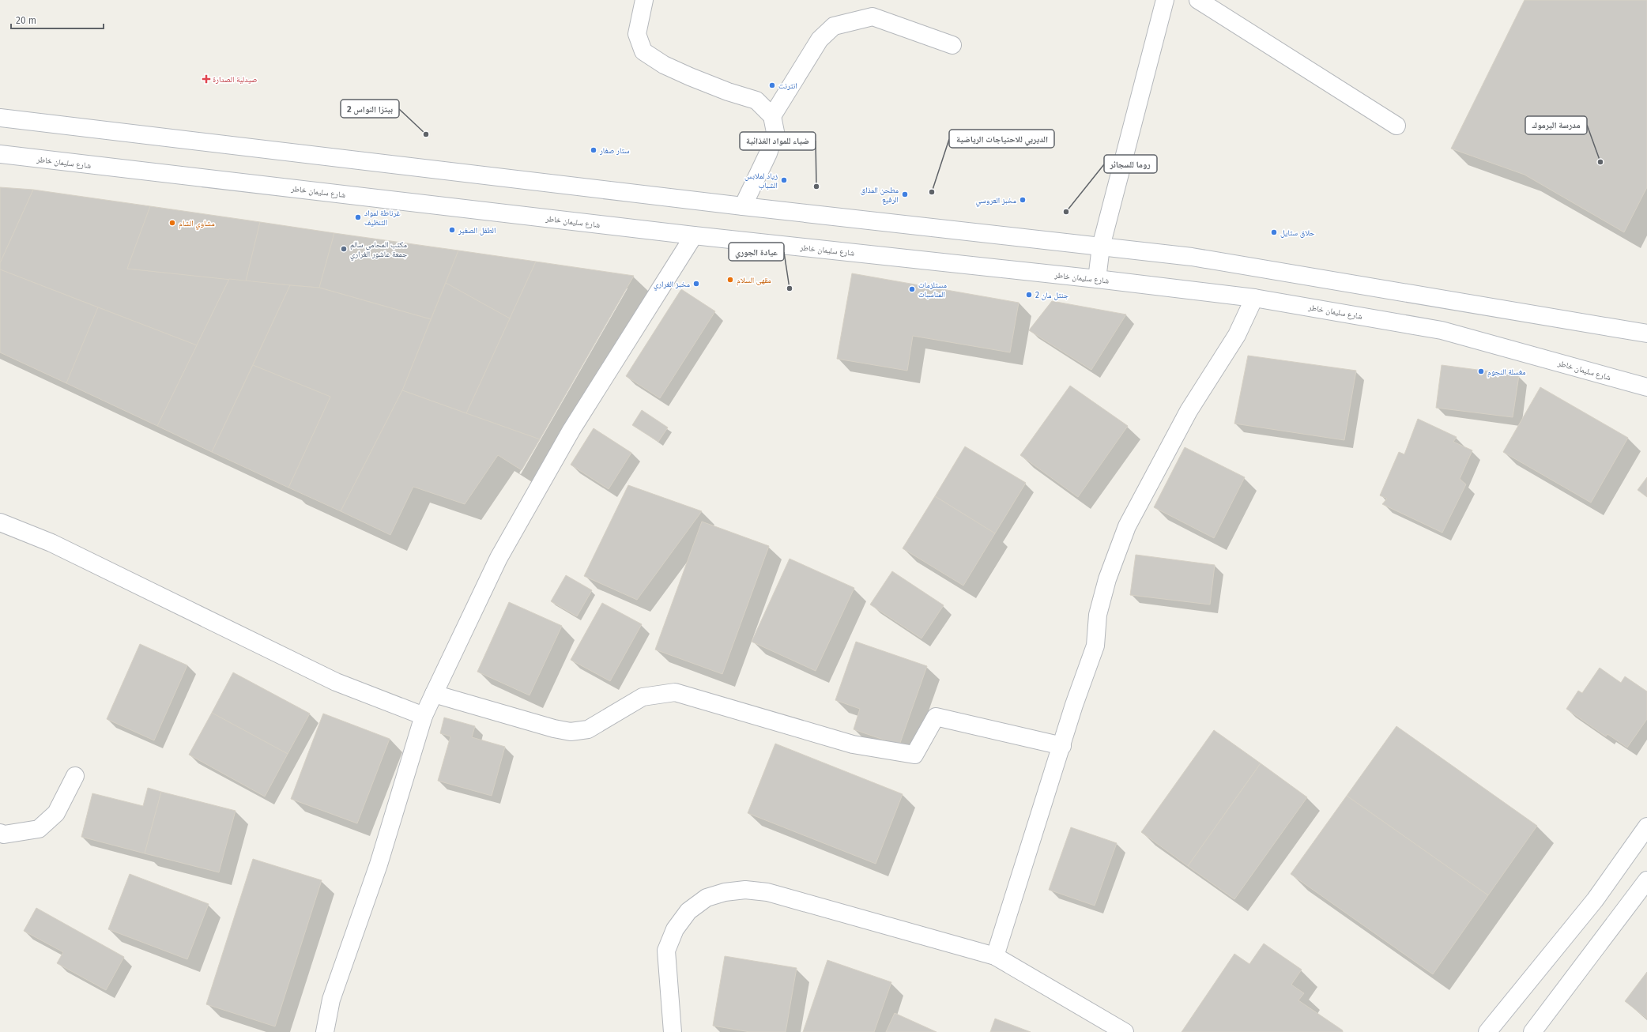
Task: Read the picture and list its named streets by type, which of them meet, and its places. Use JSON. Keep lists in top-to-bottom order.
{
  "streets": {
    "street": ["شارع سليمان خاطر"]
  },
  "places": {
    "health": ["صيدلية الصدارة"],
    "other": [
      "انترنت",
      "بيتزا النواس 2",
      "ستار صغار",
      "مدرسة اليرموك",
      "زياد لملابس الشباب",
      "ضياء للمواد الغذائية",
      "الديربي للاحتياجات الرياضية",
      "مطحن المذاق الرفيع",
      "مخبز العروسي",
      "روما للسجائر",
      "غرناطة لمواد التنظيف",
      "مشاوي الشام",
      "الطفل الصغير",
      "حلاق ستايل",
      "مكتب المحامي سالم جمعة عاشور الغراري",
      "مقهى السلام",
      "مخبز الغراري",
      "عيادة الجوري",
      "مستلزمات المناسبات",
      "جنتل مان 2",
      "مغسلة النجوم"
    ]
  },
  "scale_bar": "20 m"
}
